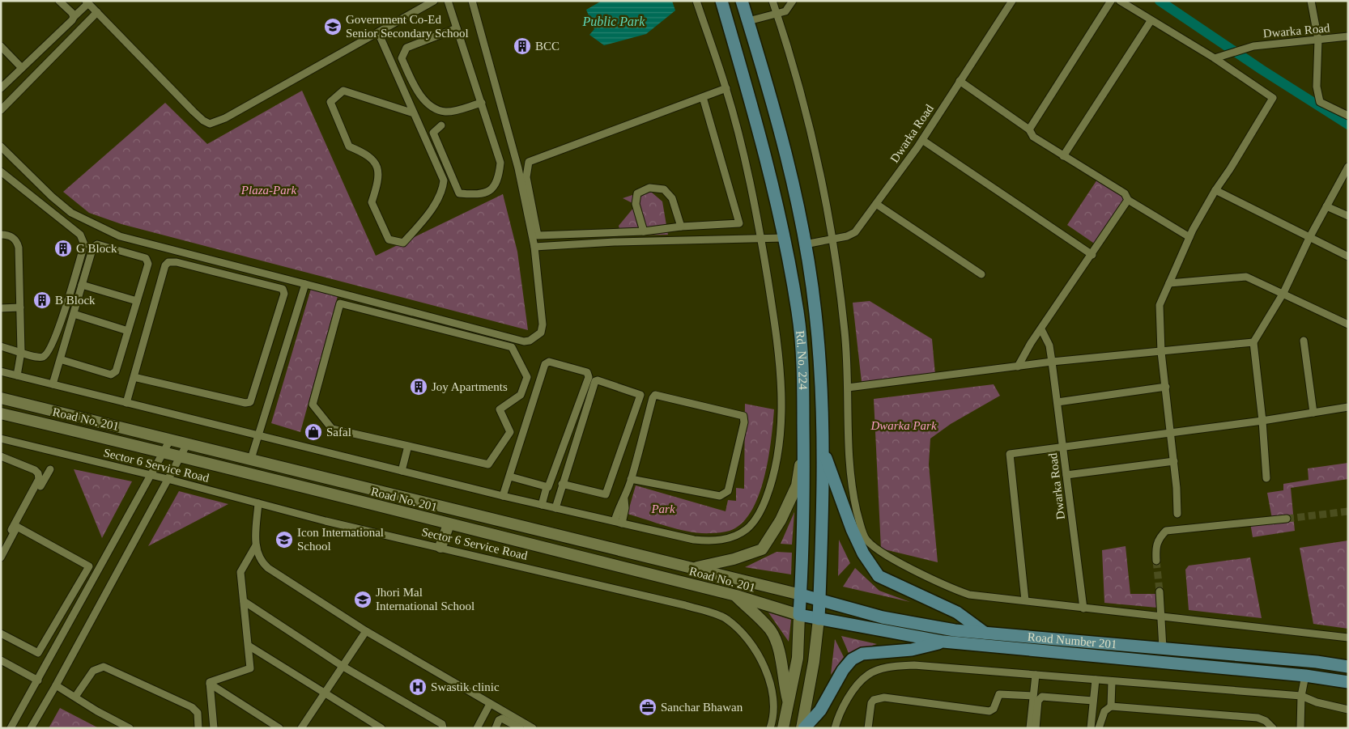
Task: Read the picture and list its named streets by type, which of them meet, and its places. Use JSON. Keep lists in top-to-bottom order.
{
  "streets": {
    "main road": ["Rd. No. 224", "Road No. 201", "Road Number 201"],
    "street": ["Dwarka Road", "Sector 6 Service Road"]
  },
  "crossings": [
    ["Dwarka Road", "Rd. No. 224"],
    ["Rd. No. 224", "Road No. 201"],
    ["Rd. No. 224", "Road Number 201"],
    ["Road No. 201", "Road Number 201"]
  ],
  "water": ["Public Park"],
  "parks": ["Plaza-Park", "Dwarka Park", "Park"],
  "places": {
    "school or university": ["Government Co-Ed Senior Secondary School", "Icon International School", "Jhori Mal International School"],
    "building": [
      "BCC",
      "G Block",
      "B Block",
      "Joy Apartments"
    ],
    "shop": ["Safal"],
    "hospital": ["Swastik clinic"],
    "office": ["Sanchar Bhawan"]
  }
}
